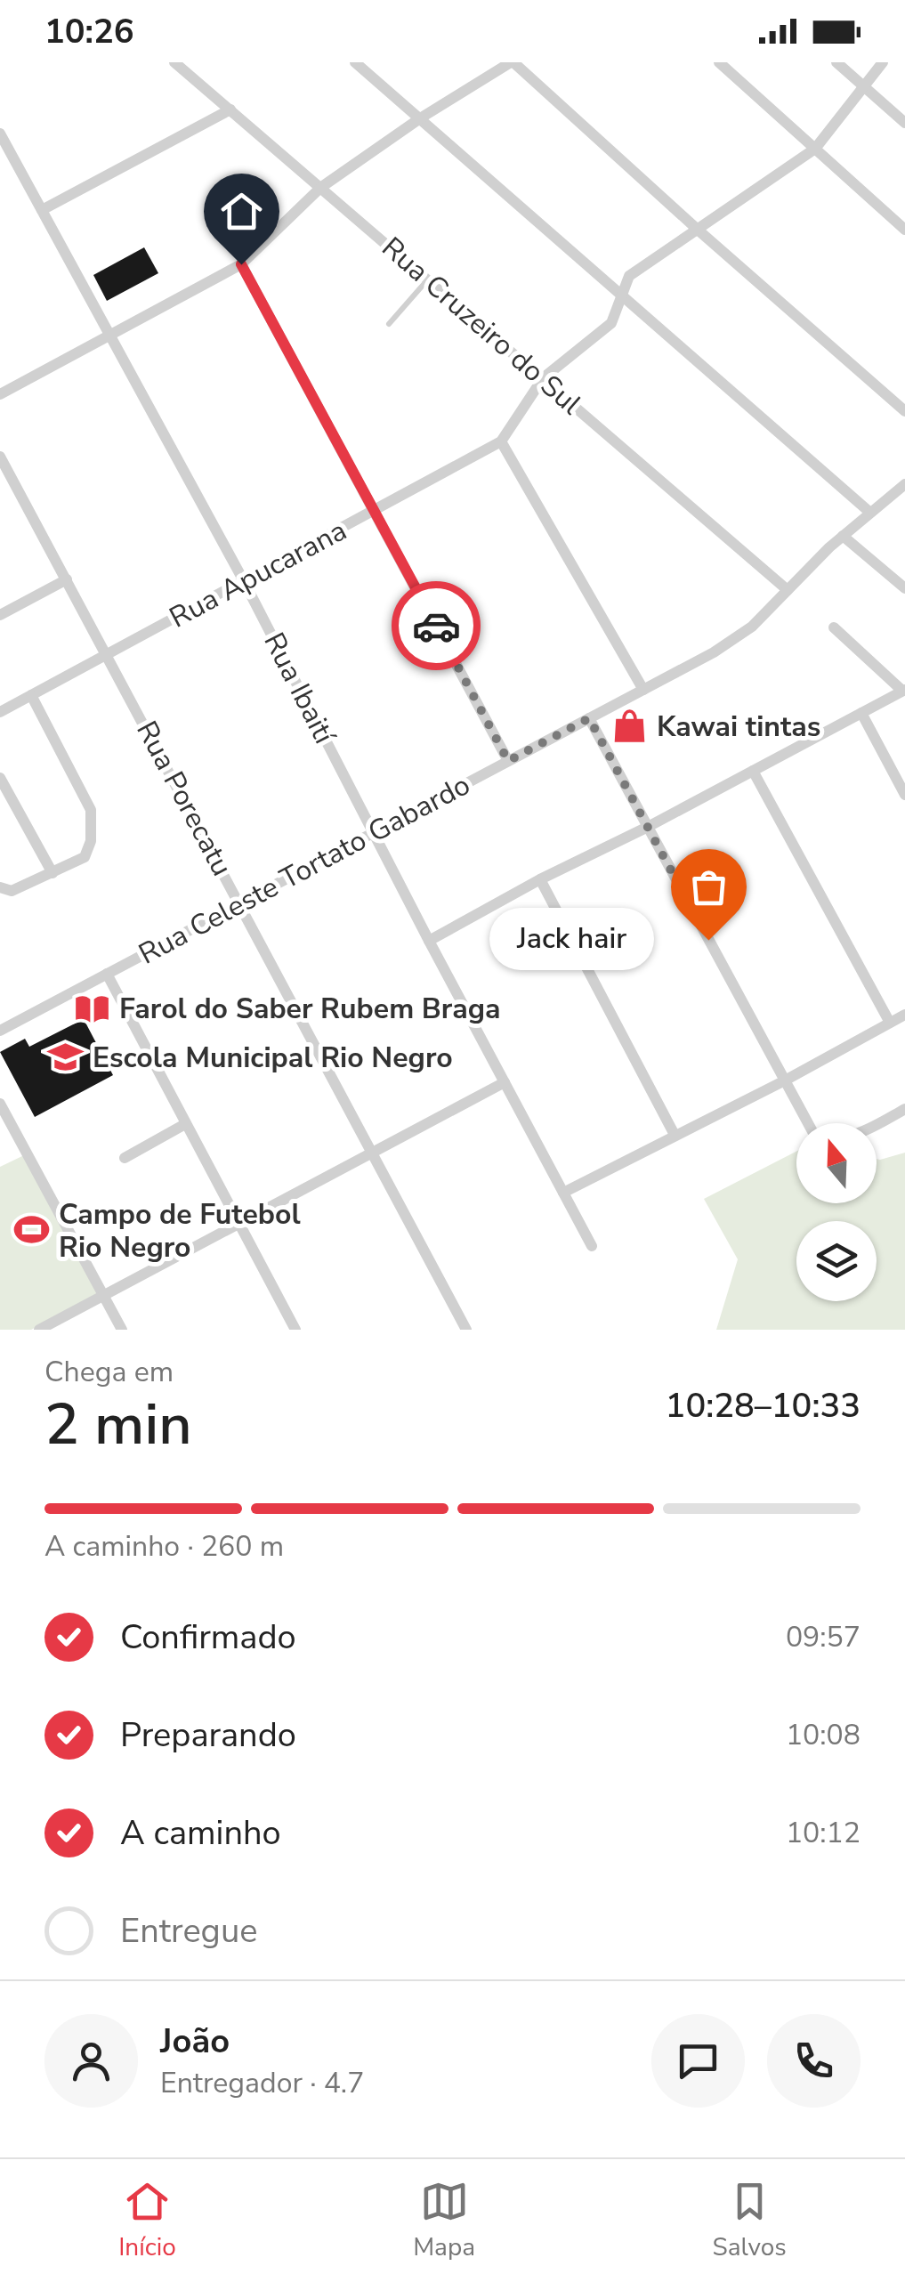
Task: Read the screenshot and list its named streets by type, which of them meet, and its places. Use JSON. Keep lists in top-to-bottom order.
{
  "streets": {
    "street": [
      "Rua Cruzeiro do Sul",
      "Rua Apucarana",
      "Rua Ibaití",
      "Rua Porecatu",
      "Rua Celeste Tortato Gabardo"
    ]
  },
  "crossings": [
    ["Rua Cruzeiro do Sul", "Rua Apucarana"],
    ["Rua Cruzeiro do Sul", "Rua Celeste Tortato Gabardo"],
    ["Rua Apucarana", "Rua Ibaití"],
    ["Rua Apucarana", "Rua Porecatu"],
    ["Rua Ibaití", "Rua Celeste Tortato Gabardo"],
    ["Rua Porecatu", "Rua Celeste Tortato Gabardo"]
  ],
  "places": {
    "shop": ["Kawai tintas"],
    "other": ["Jack hair"],
    "library": ["Farol do Saber Rubem Braga"],
    "school or university": ["Escola Municipal Rio Negro"],
    "sports": ["Campo de Futebol Rio Negro"]
  },
  "north": "top",
  "page": {
    "status": "10:26",
    "bubble": "Jack hair",
    "heading": ["2 min", "Chega em", "10:28–10:33"],
    "panel": ["João", "Entregador · 4.7"],
    "bar": "A caminho · 260 m",
    "list": [
      ["Confirmado", "09:57"],
      ["Preparando", "10:08"],
      ["A caminho", "10:12"],
      "Entregue"
    ],
    "tabs": ["Início", "Mapa", "Salvos"]
  }
}
